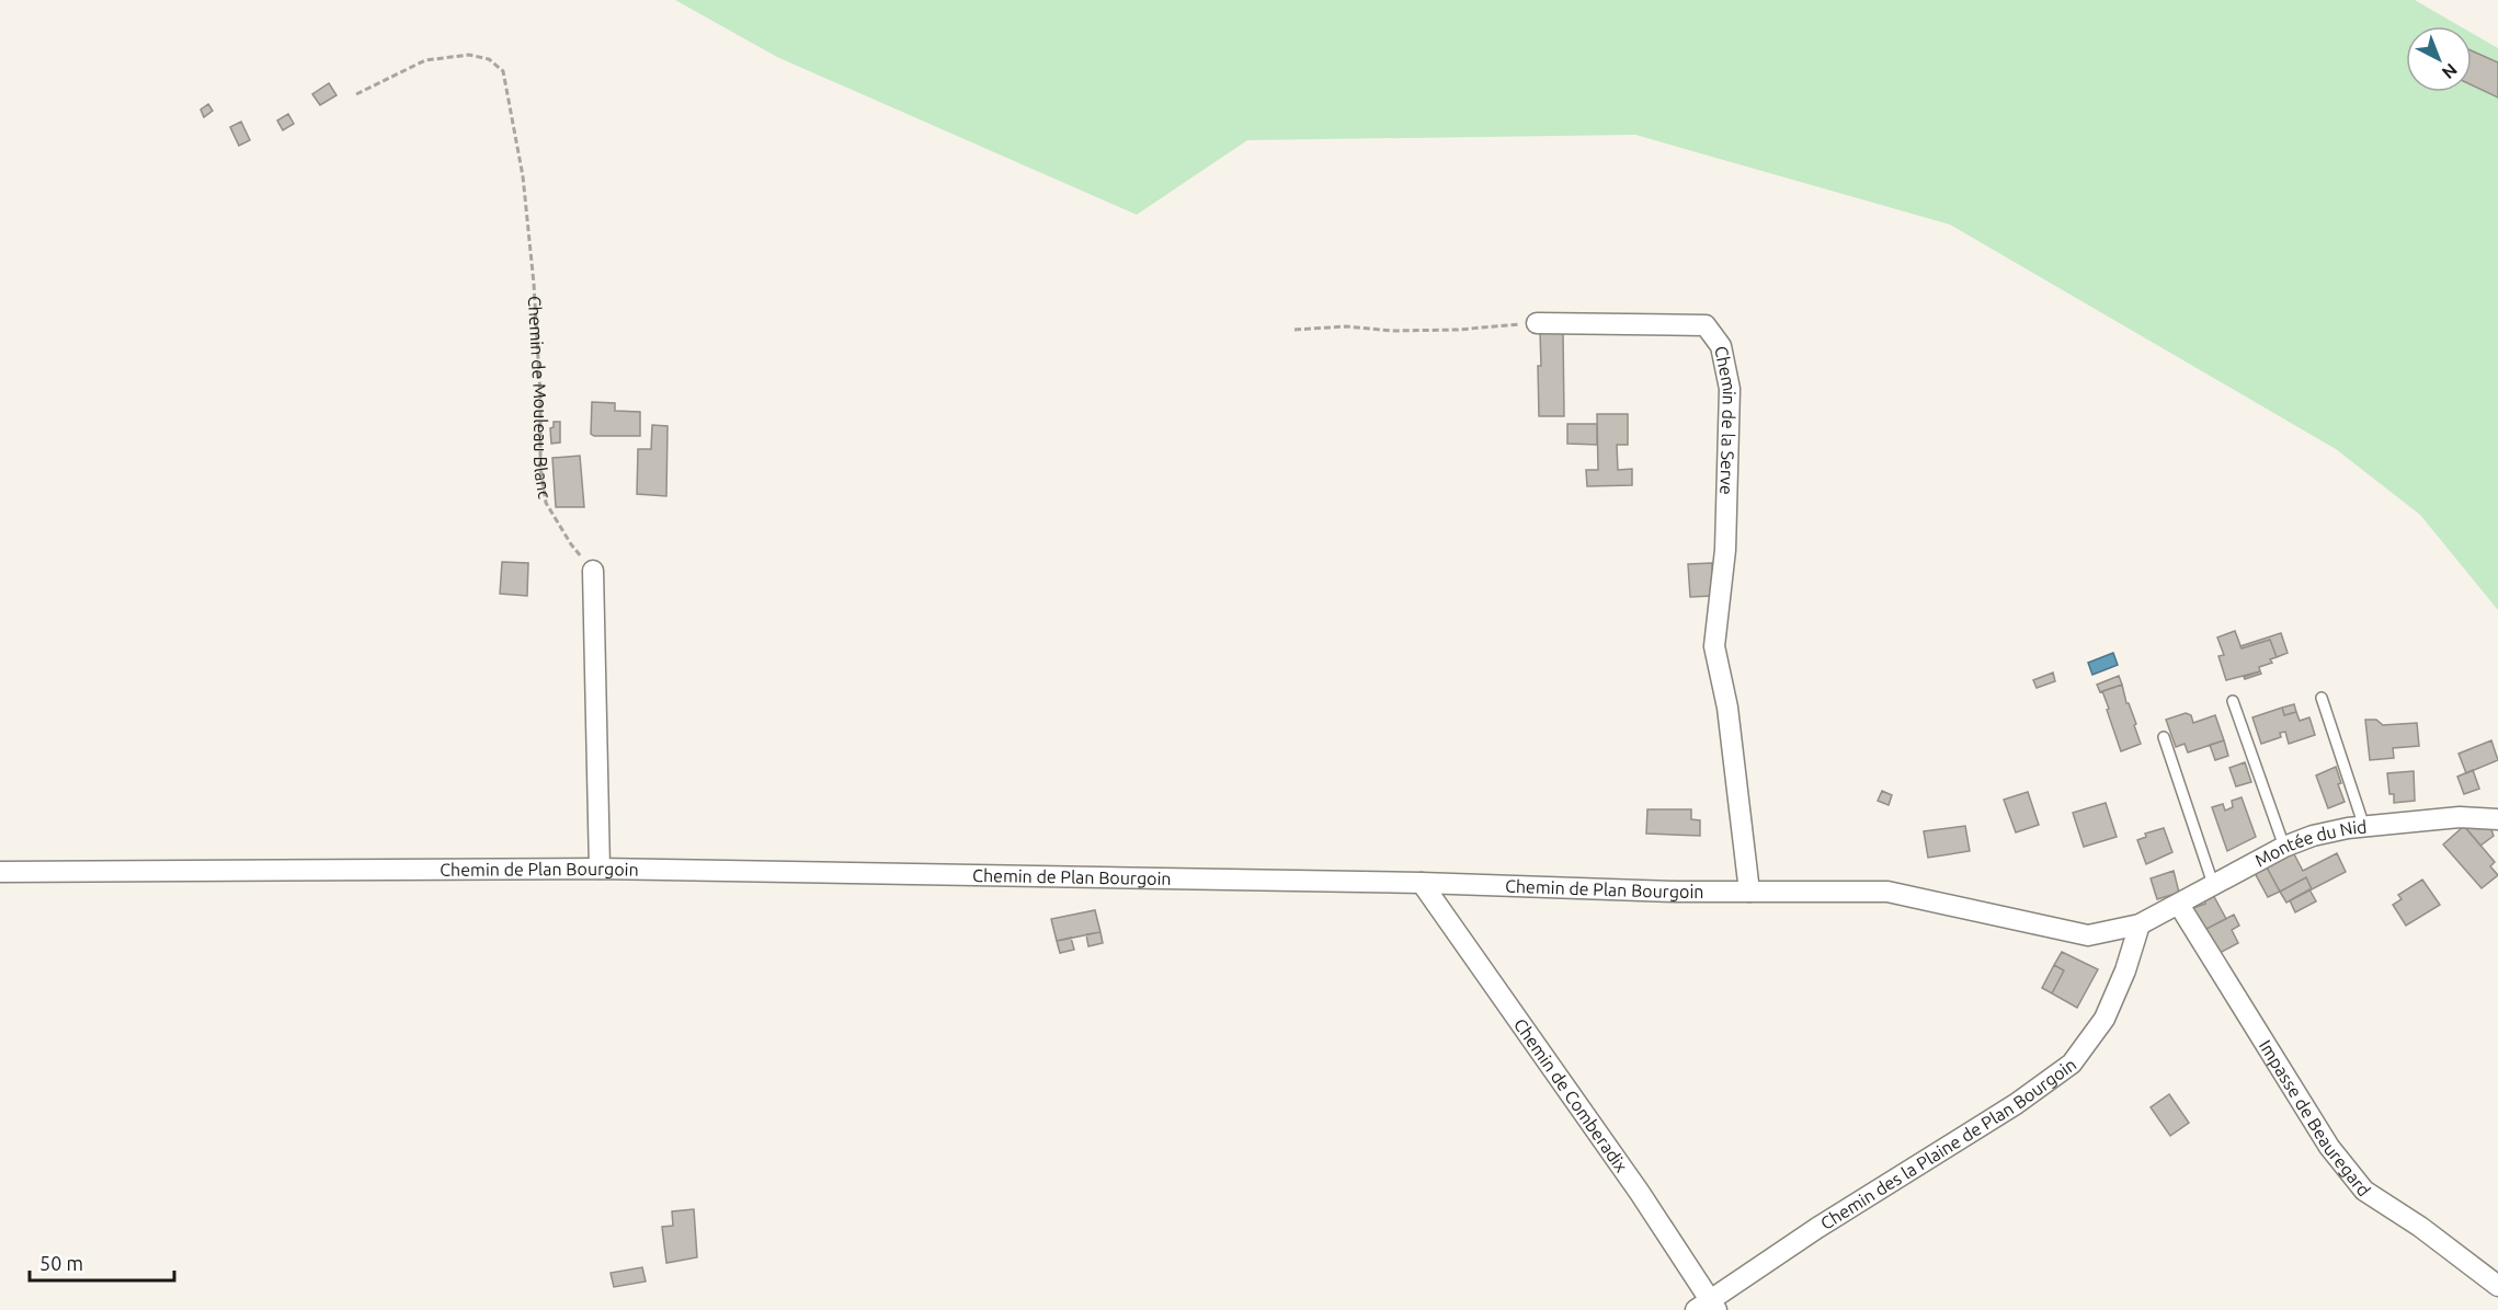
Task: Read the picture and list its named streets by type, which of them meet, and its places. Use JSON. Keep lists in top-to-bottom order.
{
  "streets": {
    "street": [
      "Chemin de la Serve",
      "Montée du Nid",
      "Chemin de Plan Bourgoin",
      "Chemin de Comberadix",
      "Impasse de Beauregard",
      "Chemin des la Plaine de Plan Bourgoin"
    ],
    "path": ["Chemin de Mouleau Blanc"]
  },
  "crossings": [
    ["Chemin de la Serve", "Chemin de Plan Bourgoin"],
    ["Montée du Nid", "Chemin de Plan Bourgoin"],
    ["Montée du Nid", "Impasse de Beauregard"],
    ["Montée du Nid", "Chemin des la Plaine de Plan Bourgoin"],
    ["Chemin de Plan Bourgoin", "Chemin de Comberadix"],
    ["Chemin de Plan Bourgoin", "Chemin des la Plaine de Plan Bourgoin"],
    ["Chemin de Comberadix", "Chemin des la Plaine de Plan Bourgoin"]
  ],
  "scale_bar": "50 m",
  "north": "bottom right"
}
